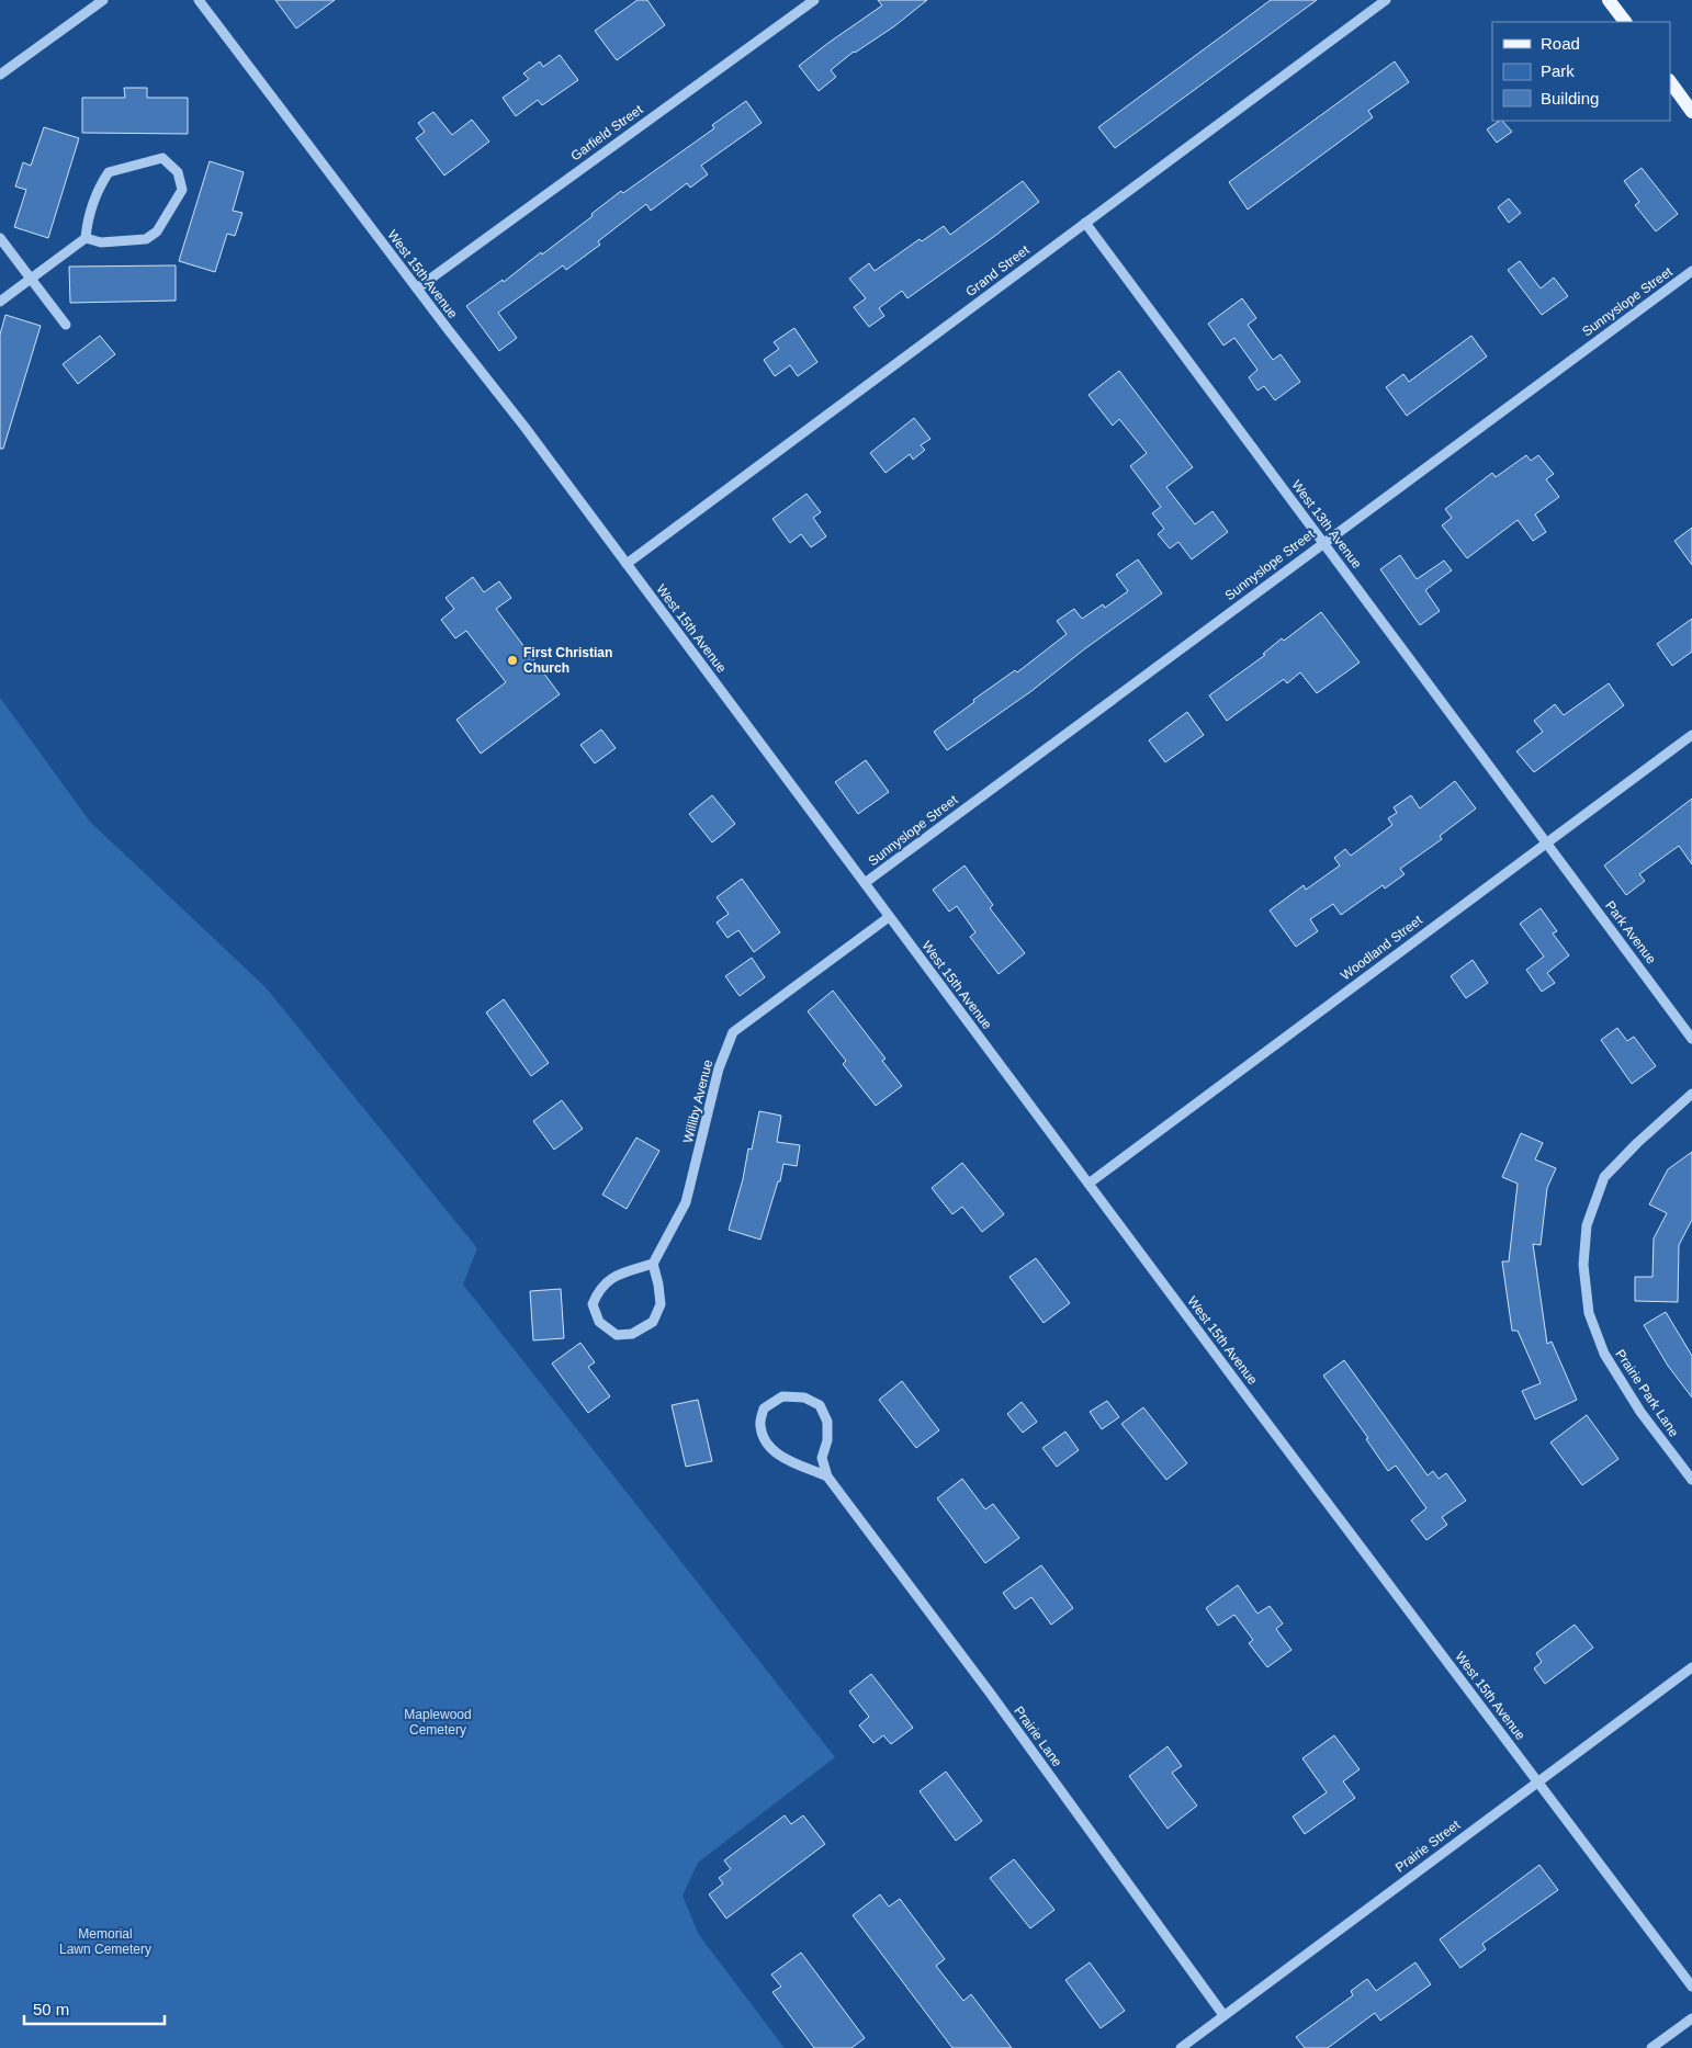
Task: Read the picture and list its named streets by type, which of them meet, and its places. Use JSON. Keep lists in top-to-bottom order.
{
  "streets": {
    "street": [
      "Garfield Street",
      "Grand Street",
      "West 15th Avenue",
      "Sunnyslope Street",
      "West 13th Avenue",
      "Park Avenue",
      "Woodland Street",
      "Williby Avenue",
      "Prairie Park Lane",
      "Prairie Lane",
      "Prairie Street"
    ]
  },
  "crossings": [
    ["Garfield Street", "West 15th Avenue"],
    ["Grand Street", "West 15th Avenue"],
    ["Grand Street", "West 13th Avenue"],
    ["West 15th Avenue", "Sunnyslope Street"],
    ["West 15th Avenue", "Woodland Street"],
    ["West 15th Avenue", "Williby Avenue"],
    ["West 15th Avenue", "Prairie Street"],
    ["Sunnyslope Street", "West 13th Avenue"],
    ["West 13th Avenue", "Park Avenue"],
    ["West 13th Avenue", "Woodland Street"],
    ["Park Avenue", "Woodland Street"],
    ["Prairie Lane", "Prairie Street"]
  ],
  "parks": ["Maplewood Cemetery", "Memorial Lawn Cemetery"],
  "places": ["First Christian Church"],
  "legend": ["Road", "Park", "Building"],
  "scale_bar": "50 m"
}
